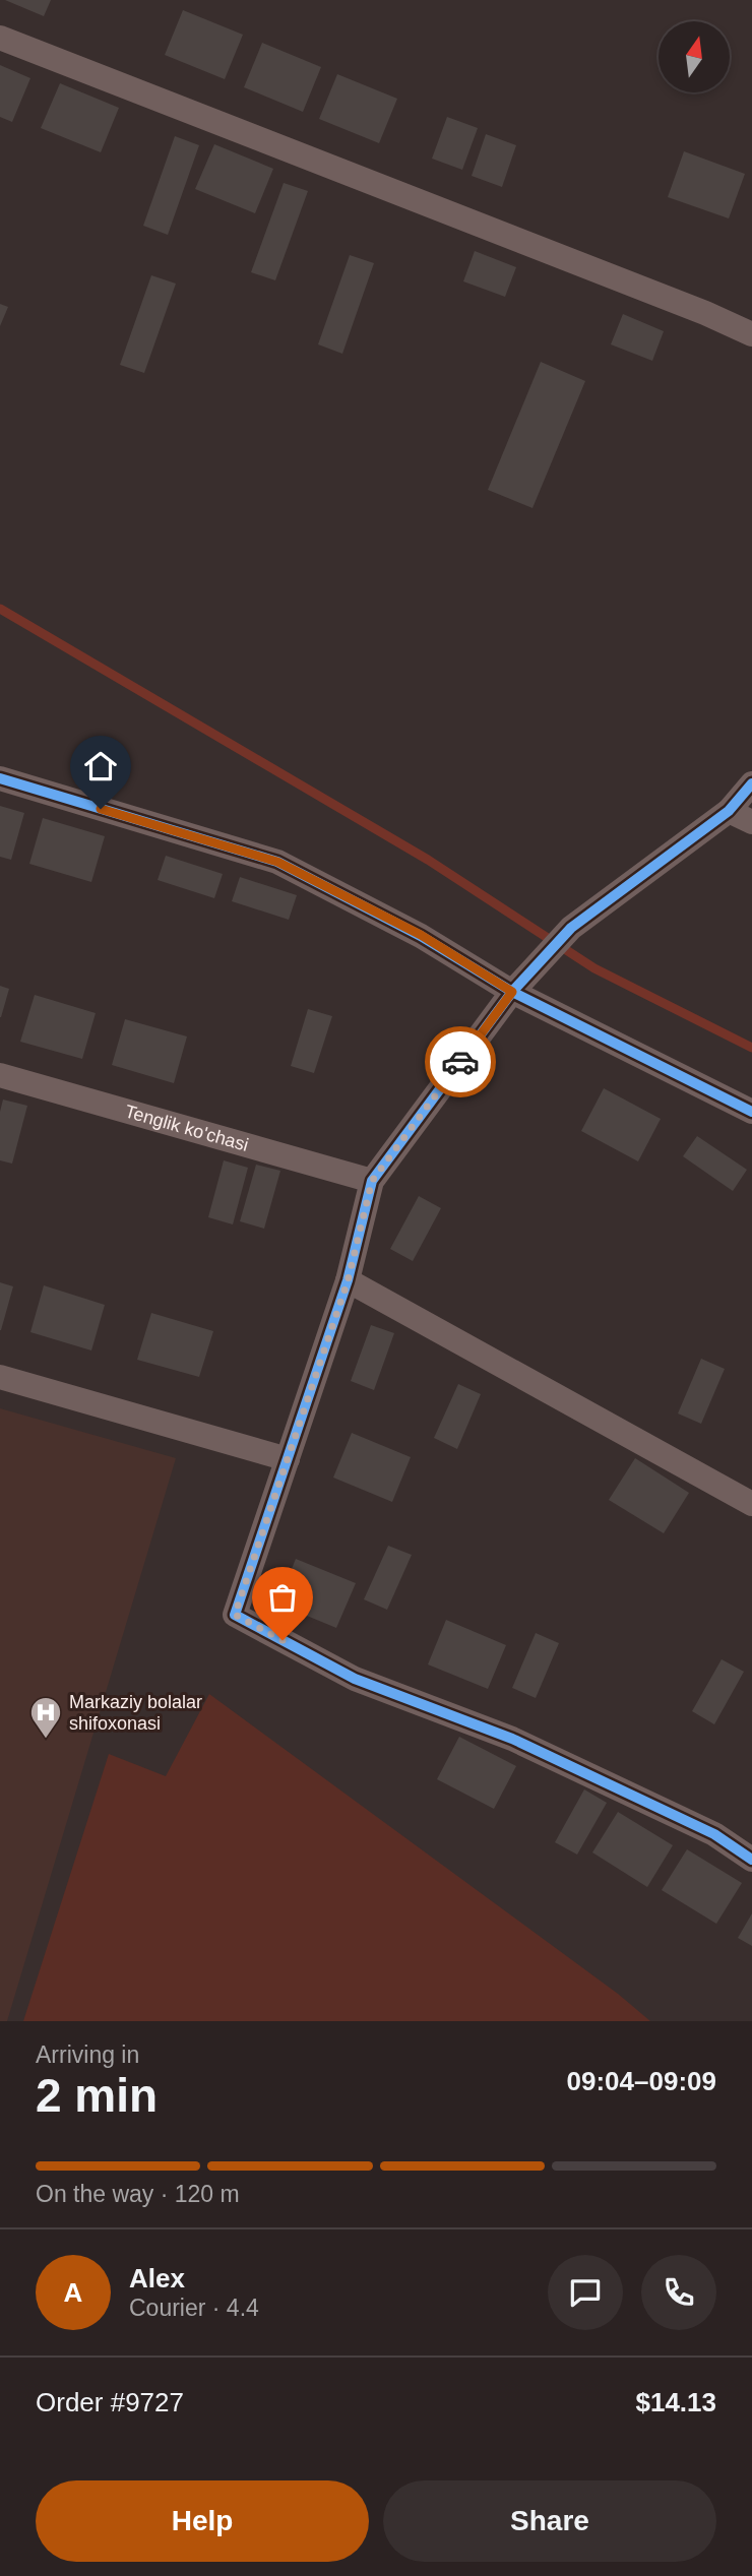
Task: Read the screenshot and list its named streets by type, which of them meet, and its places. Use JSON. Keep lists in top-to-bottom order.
{
  "streets": {
    "street": ["Tenglik ko'chasi"]
  },
  "places": {
    "hospital": ["Markaziy bolalar shifoxonasi"]
  },
  "north": "top",
  "page": {
    "heading": ["2 min", "Arriving in", "09:04–09:09"],
    "panel": [
      "Alex",
      "Courier · 4.4",
      "Order #9727",
      "$14.13"
    ],
    "bar": "On the way · 120 m",
    "round": "A",
    "buttons": ["Help", "Share"]
  }
}
